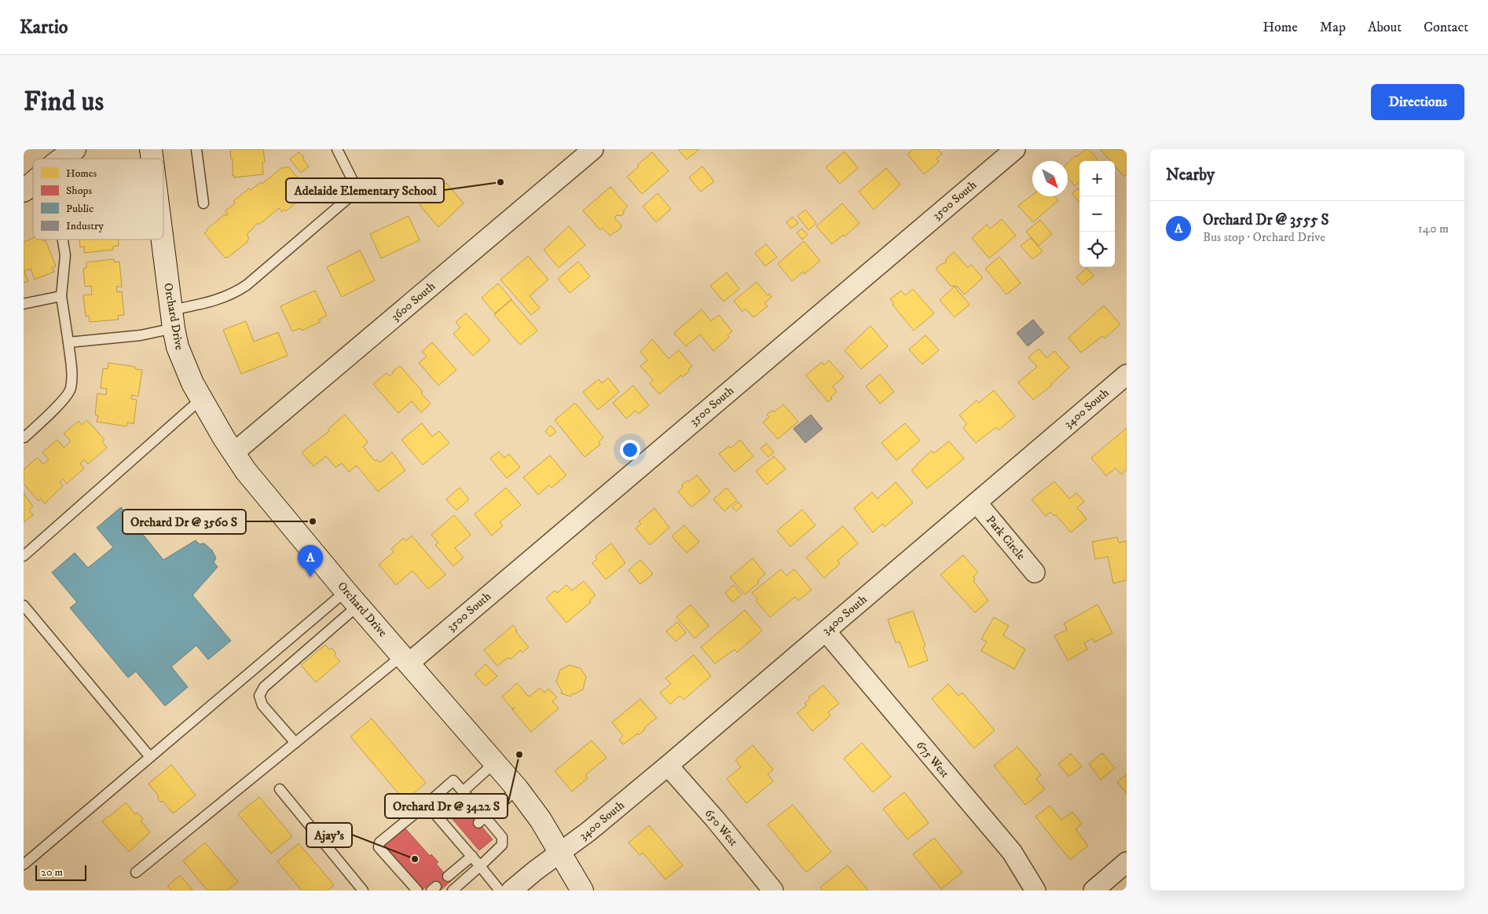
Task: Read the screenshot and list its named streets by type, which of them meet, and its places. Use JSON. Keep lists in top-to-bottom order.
{
  "streets": {
    "main road": ["Orchard Drive"],
    "street": [
      "3500 South",
      "3600 South",
      "3400 South",
      "Park Circle",
      "675 West",
      "650 West"
    ]
  },
  "crossings": [
    ["3500 South", "Orchard Drive"],
    ["3600 South", "Orchard Drive"],
    ["Orchard Drive", "3400 South"],
    ["3400 South", "Park Circle"],
    ["3400 South", "675 West"],
    ["3400 South", "650 West"]
  ],
  "places": [
    "Adelaide Elementary School",
    "Orchard Dr @ 3560 S",
    "Orchard Dr @ 3422 S",
    "Ajay's"
  ],
  "legend": [
    "Homes",
    "Shops",
    "Public",
    "Industry"
  ],
  "scale_bar": "20 m",
  "north": "bottom right",
  "page": {
    "header": "Kartio",
    "nav": [
      "Home",
      "Map",
      "About",
      "Contact"
    ],
    "buttons": "Directions",
    "title": "Find us",
    "heading": "Nearby",
    "map_buttons": ["+", "−"],
    "list": [
      {
        "mark": "A",
        "name": "Orchard Dr @ 3555 S",
        "note": "Bus stop · Orchard Drive",
        "value": "140 m"
      }
    ],
    "pins": "A",
    "scale": "20 m"
  }
}
